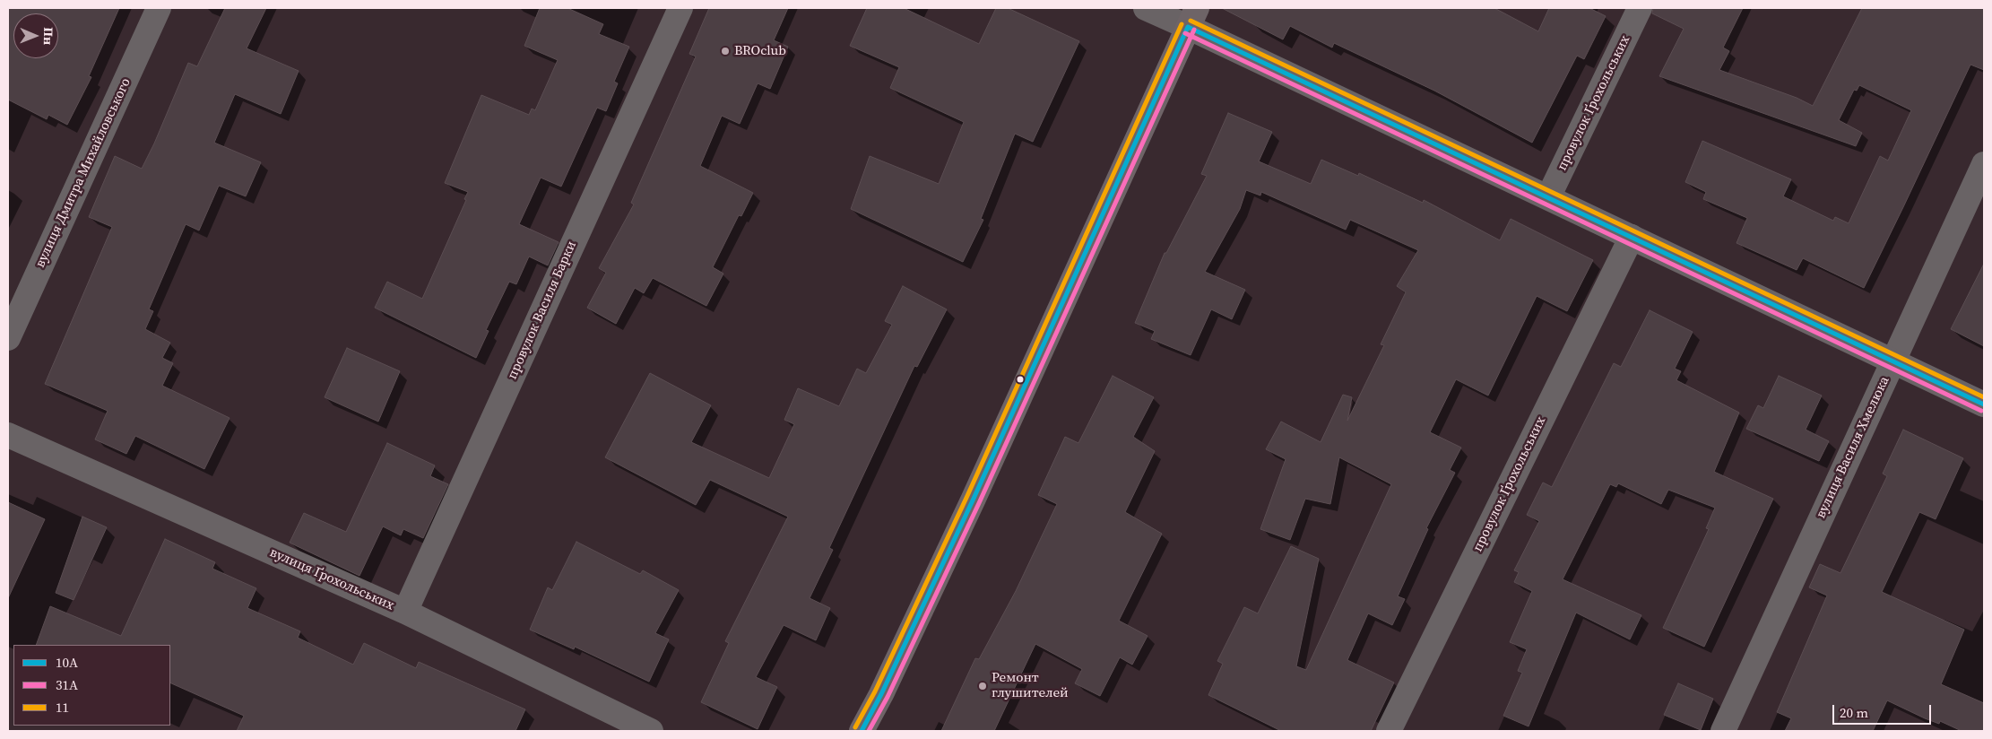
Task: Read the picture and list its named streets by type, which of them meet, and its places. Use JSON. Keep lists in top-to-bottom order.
{
  "streets": {
    "street": [
      "провулок Ґрохольських",
      "вулиця Дмитра Михайловського",
      "провулок Василя Барки",
      "вулиця Василя Хмелюка",
      "вулиця Ґрохольських"
    ]
  },
  "crossings": [
    ["провулок Василя Барки", "вулиця Ґрохольських"]
  ],
  "places": ["BROclub", "Ремонт глушителей"],
  "lines": ["transit line 11", "transit line 10А", "transit line 31А"],
  "legend": ["10А", "31А", "11"],
  "scale_bar": "20 m",
  "north": "right"
}
